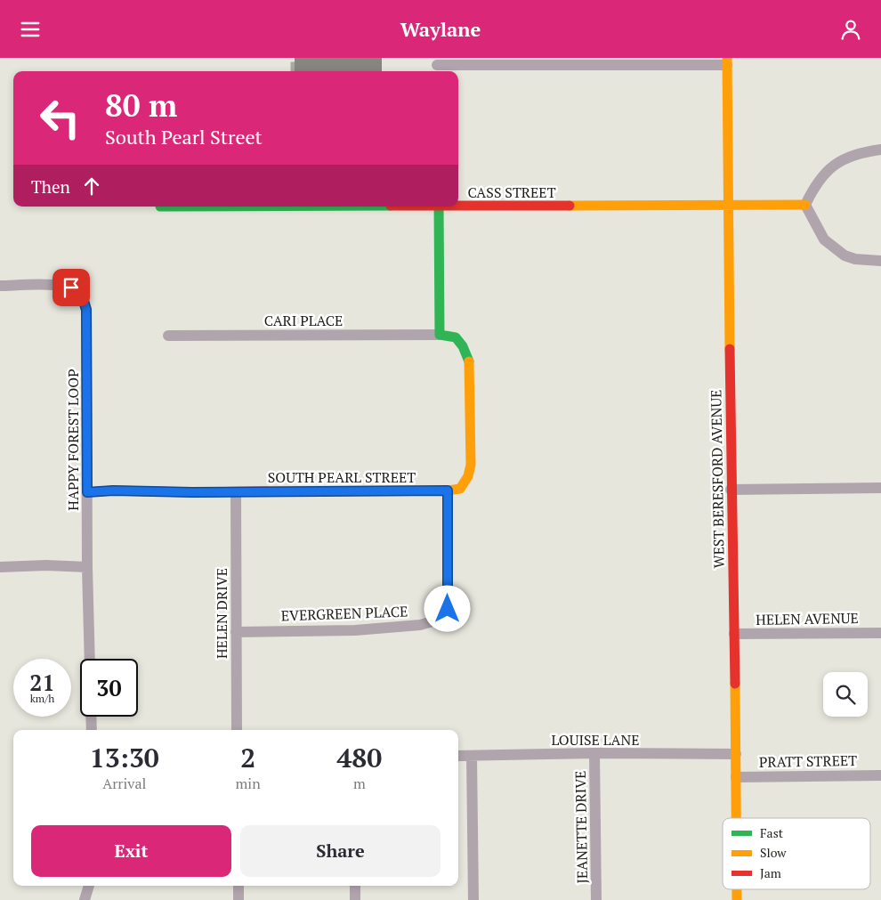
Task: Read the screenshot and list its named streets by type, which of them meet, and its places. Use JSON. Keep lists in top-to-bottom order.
{
  "streets": {
    "street": [
      "CASS STREET",
      "CARI PLACE",
      "HAPPY FOREST LOOP",
      "SOUTH PEARL STREET",
      "WEST BERESFORD AVENUE",
      "HELEN DRIVE",
      "EVERGREEN PLACE",
      "HELEN AVENUE",
      "LOUISE LANE",
      "PRATT STREET",
      "JEANETTE DRIVE"
    ]
  },
  "crossings": [
    ["CASS STREET", "WEST BERESFORD AVENUE"],
    ["HAPPY FOREST LOOP", "SOUTH PEARL STREET"],
    ["SOUTH PEARL STREET", "HELEN DRIVE"],
    ["SOUTH PEARL STREET", "EVERGREEN PLACE"],
    ["WEST BERESFORD AVENUE", "HELEN AVENUE"],
    ["WEST BERESFORD AVENUE", "LOUISE LANE"],
    ["WEST BERESFORD AVENUE", "PRATT STREET"],
    ["HELEN DRIVE", "EVERGREEN PLACE"],
    ["LOUISE LANE", "JEANETTE DRIVE"]
  ],
  "legend": ["Fast", "Slow", "Jam"],
  "page": {
    "header": "Waylane",
    "turn": ["80 m", "South Pearl Street"],
    "then": "Then",
    "speed": "21 km/h",
    "limit": "30",
    "eta": [
      "13:30",
      "Arrival",
      "2",
      "min",
      "480",
      "m"
    ],
    "buttons": ["Exit", "Share"]
  }
}
